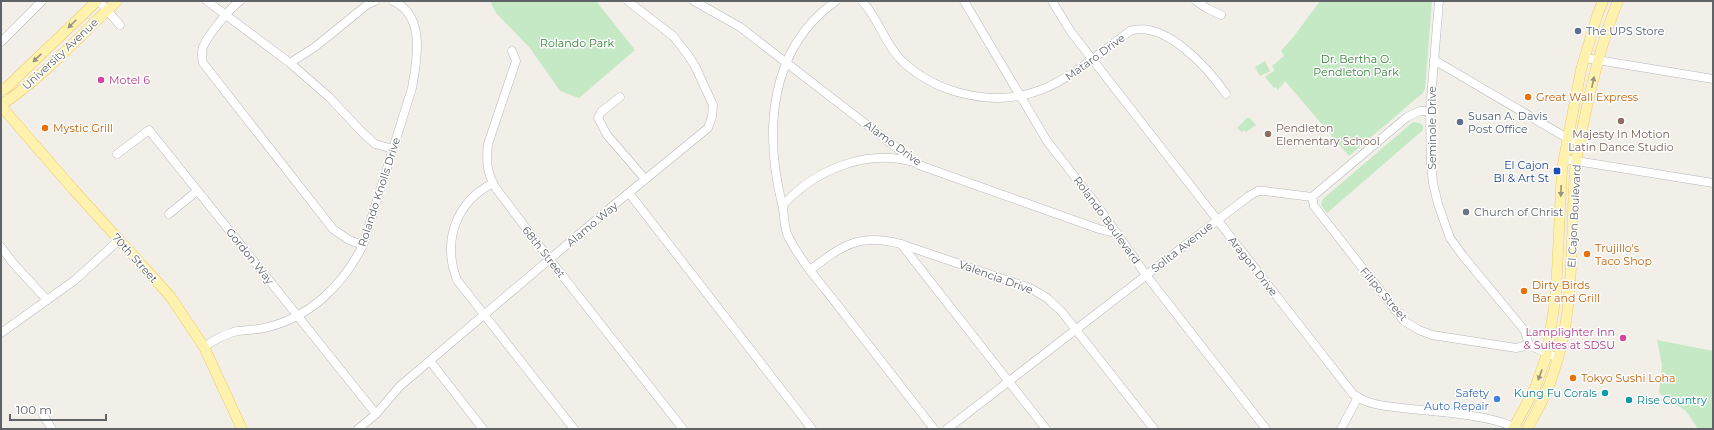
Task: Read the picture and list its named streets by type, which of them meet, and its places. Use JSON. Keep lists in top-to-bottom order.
{
  "streets": {
    "main road": ["University Avenue", "El Cajon Boulevard", "70th Street"],
    "street": [
      "Mataro Drive",
      "Seminole Drive",
      "Alamo Drive",
      "Rolando Knolls Drive",
      "Rolando Boulevard",
      "Alamo Way",
      "Solita Avenue",
      "68th Street",
      "Gordon Way",
      "Aragon Drive",
      "Valencia Drive",
      "Filipo Street"
    ]
  },
  "crossings": [
    ["University Avenue", "70th Street"],
    ["Mataro Drive", "Rolando Boulevard"],
    ["Mataro Drive", "Aragon Drive"],
    ["Seminole Drive", "Filipo Street"],
    ["Alamo Drive", "Rolando Boulevard"],
    ["Rolando Knolls Drive", "Gordon Way"],
    ["Rolando Knolls Drive", "70th Street"],
    ["El Cajon Boulevard", "Aragon Drive"],
    ["Rolando Boulevard", "Solita Avenue"],
    ["Alamo Way", "68th Street"],
    ["Alamo Way", "Gordon Way"],
    ["Solita Avenue", "Aragon Drive"],
    ["Solita Avenue", "Valencia Drive"],
    ["Solita Avenue", "Filipo Street"]
  ],
  "parks": ["Rolando Park", "Dr. Bertha O. Pendleton Park"],
  "places": {
    "other": [
      "The UPS Store",
      "Motel 6",
      "Great Wall Express",
      "Majesty In Motion Latin Dance Studio",
      "Susan A. Davis Post Office",
      "Mystic Grill",
      "Pendleton Elementary School",
      "Church of Christ",
      "Trujillo's Taco Shop",
      "Dirty Birds Bar and Grill",
      "Lamplighter Inn & Suites at SDSU",
      "Tokyo Sushi Loha",
      "Kung Fu Corals",
      "Safety Auto Repair",
      "Rise Country"
    ],
    "transit": ["El Cajon Bl & Art St"]
  },
  "scale_bar": "100 m"
}
